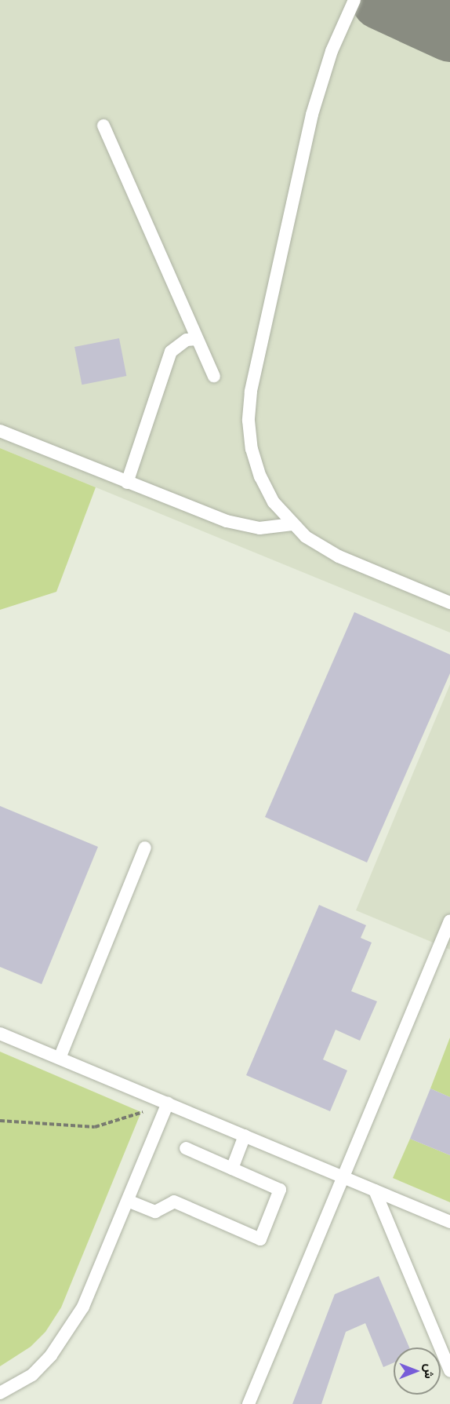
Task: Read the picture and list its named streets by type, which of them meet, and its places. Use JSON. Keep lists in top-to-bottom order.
{
  "north": "right"
}
